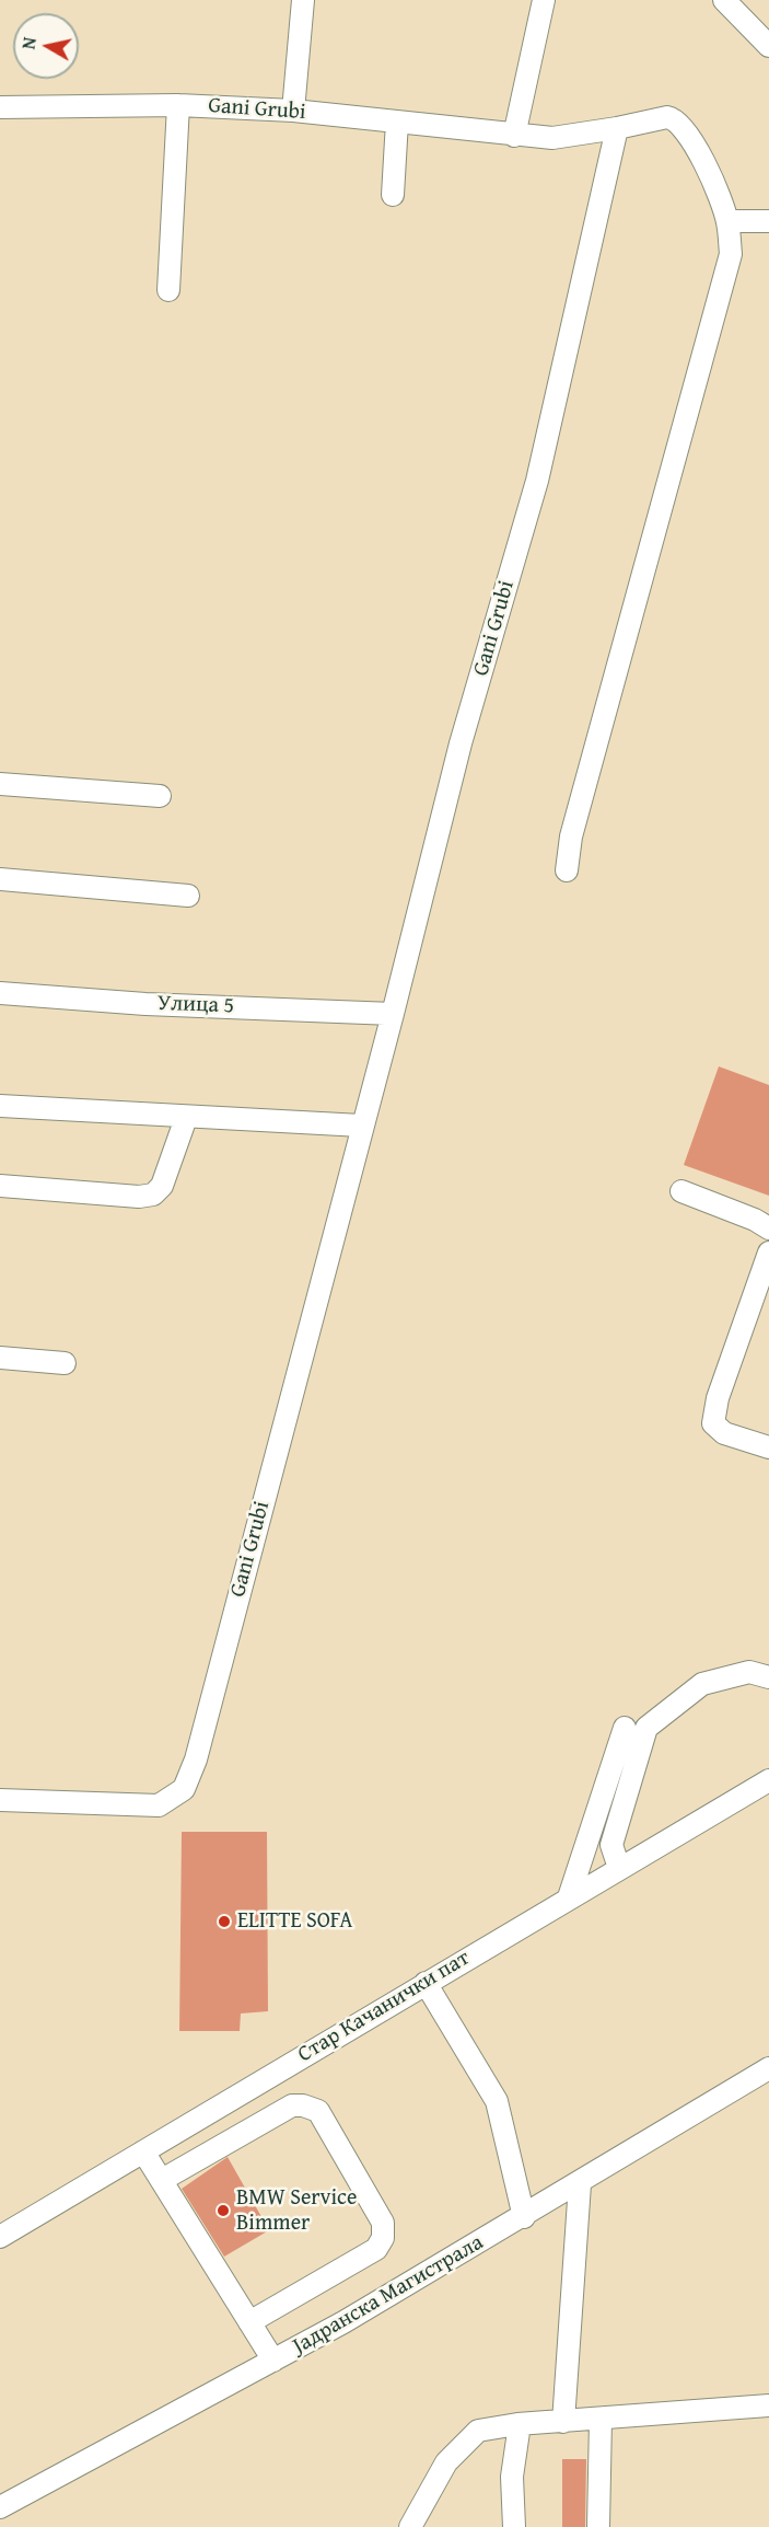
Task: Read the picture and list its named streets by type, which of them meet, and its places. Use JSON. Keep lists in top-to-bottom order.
{
  "streets": {
    "street": [
      "Gani Grubi",
      "Улица 5",
      "Стар Качанички пат",
      "Јадранска Магистрала"
    ]
  },
  "crossings": [
    ["Gani Grubi", "Улица 5"]
  ],
  "places": ["ELITTE SOFA", "BMW Service Bimmer"],
  "north": "left"
}
